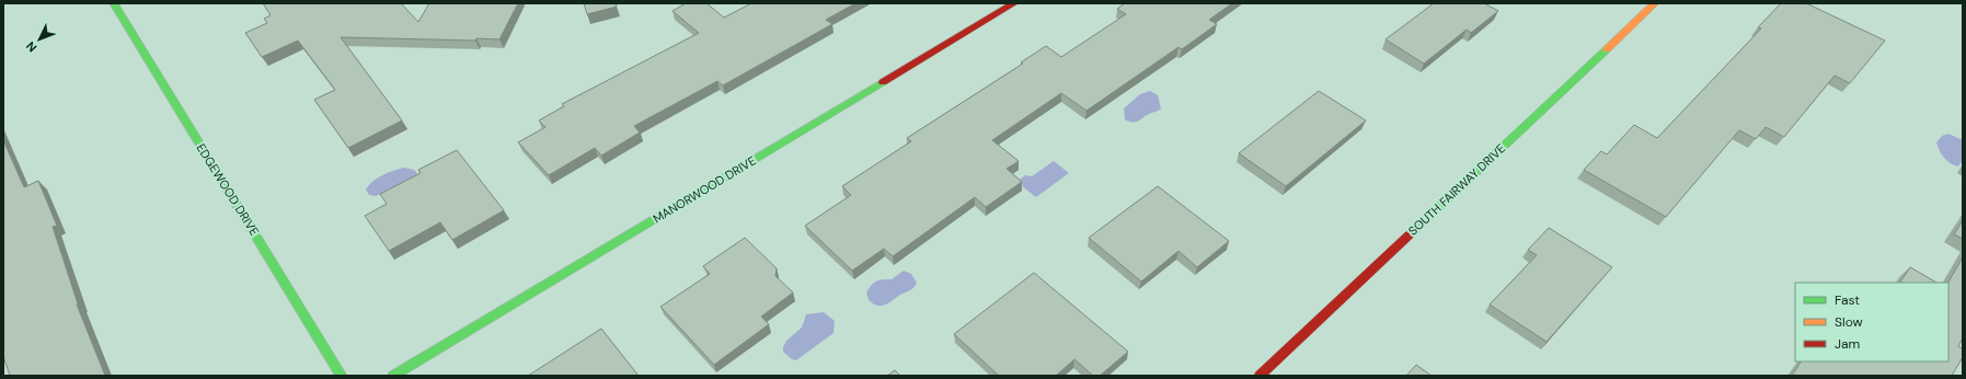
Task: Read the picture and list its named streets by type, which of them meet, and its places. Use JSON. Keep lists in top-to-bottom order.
{
  "streets": {
    "street": ["EDGEWOOD DRIVE", "MANORWOOD DRIVE", "SOUTH FAIRWAY DRIVE"]
  },
  "legend": ["Fast", "Slow", "Jam"],
  "north": "bottom left"
}
